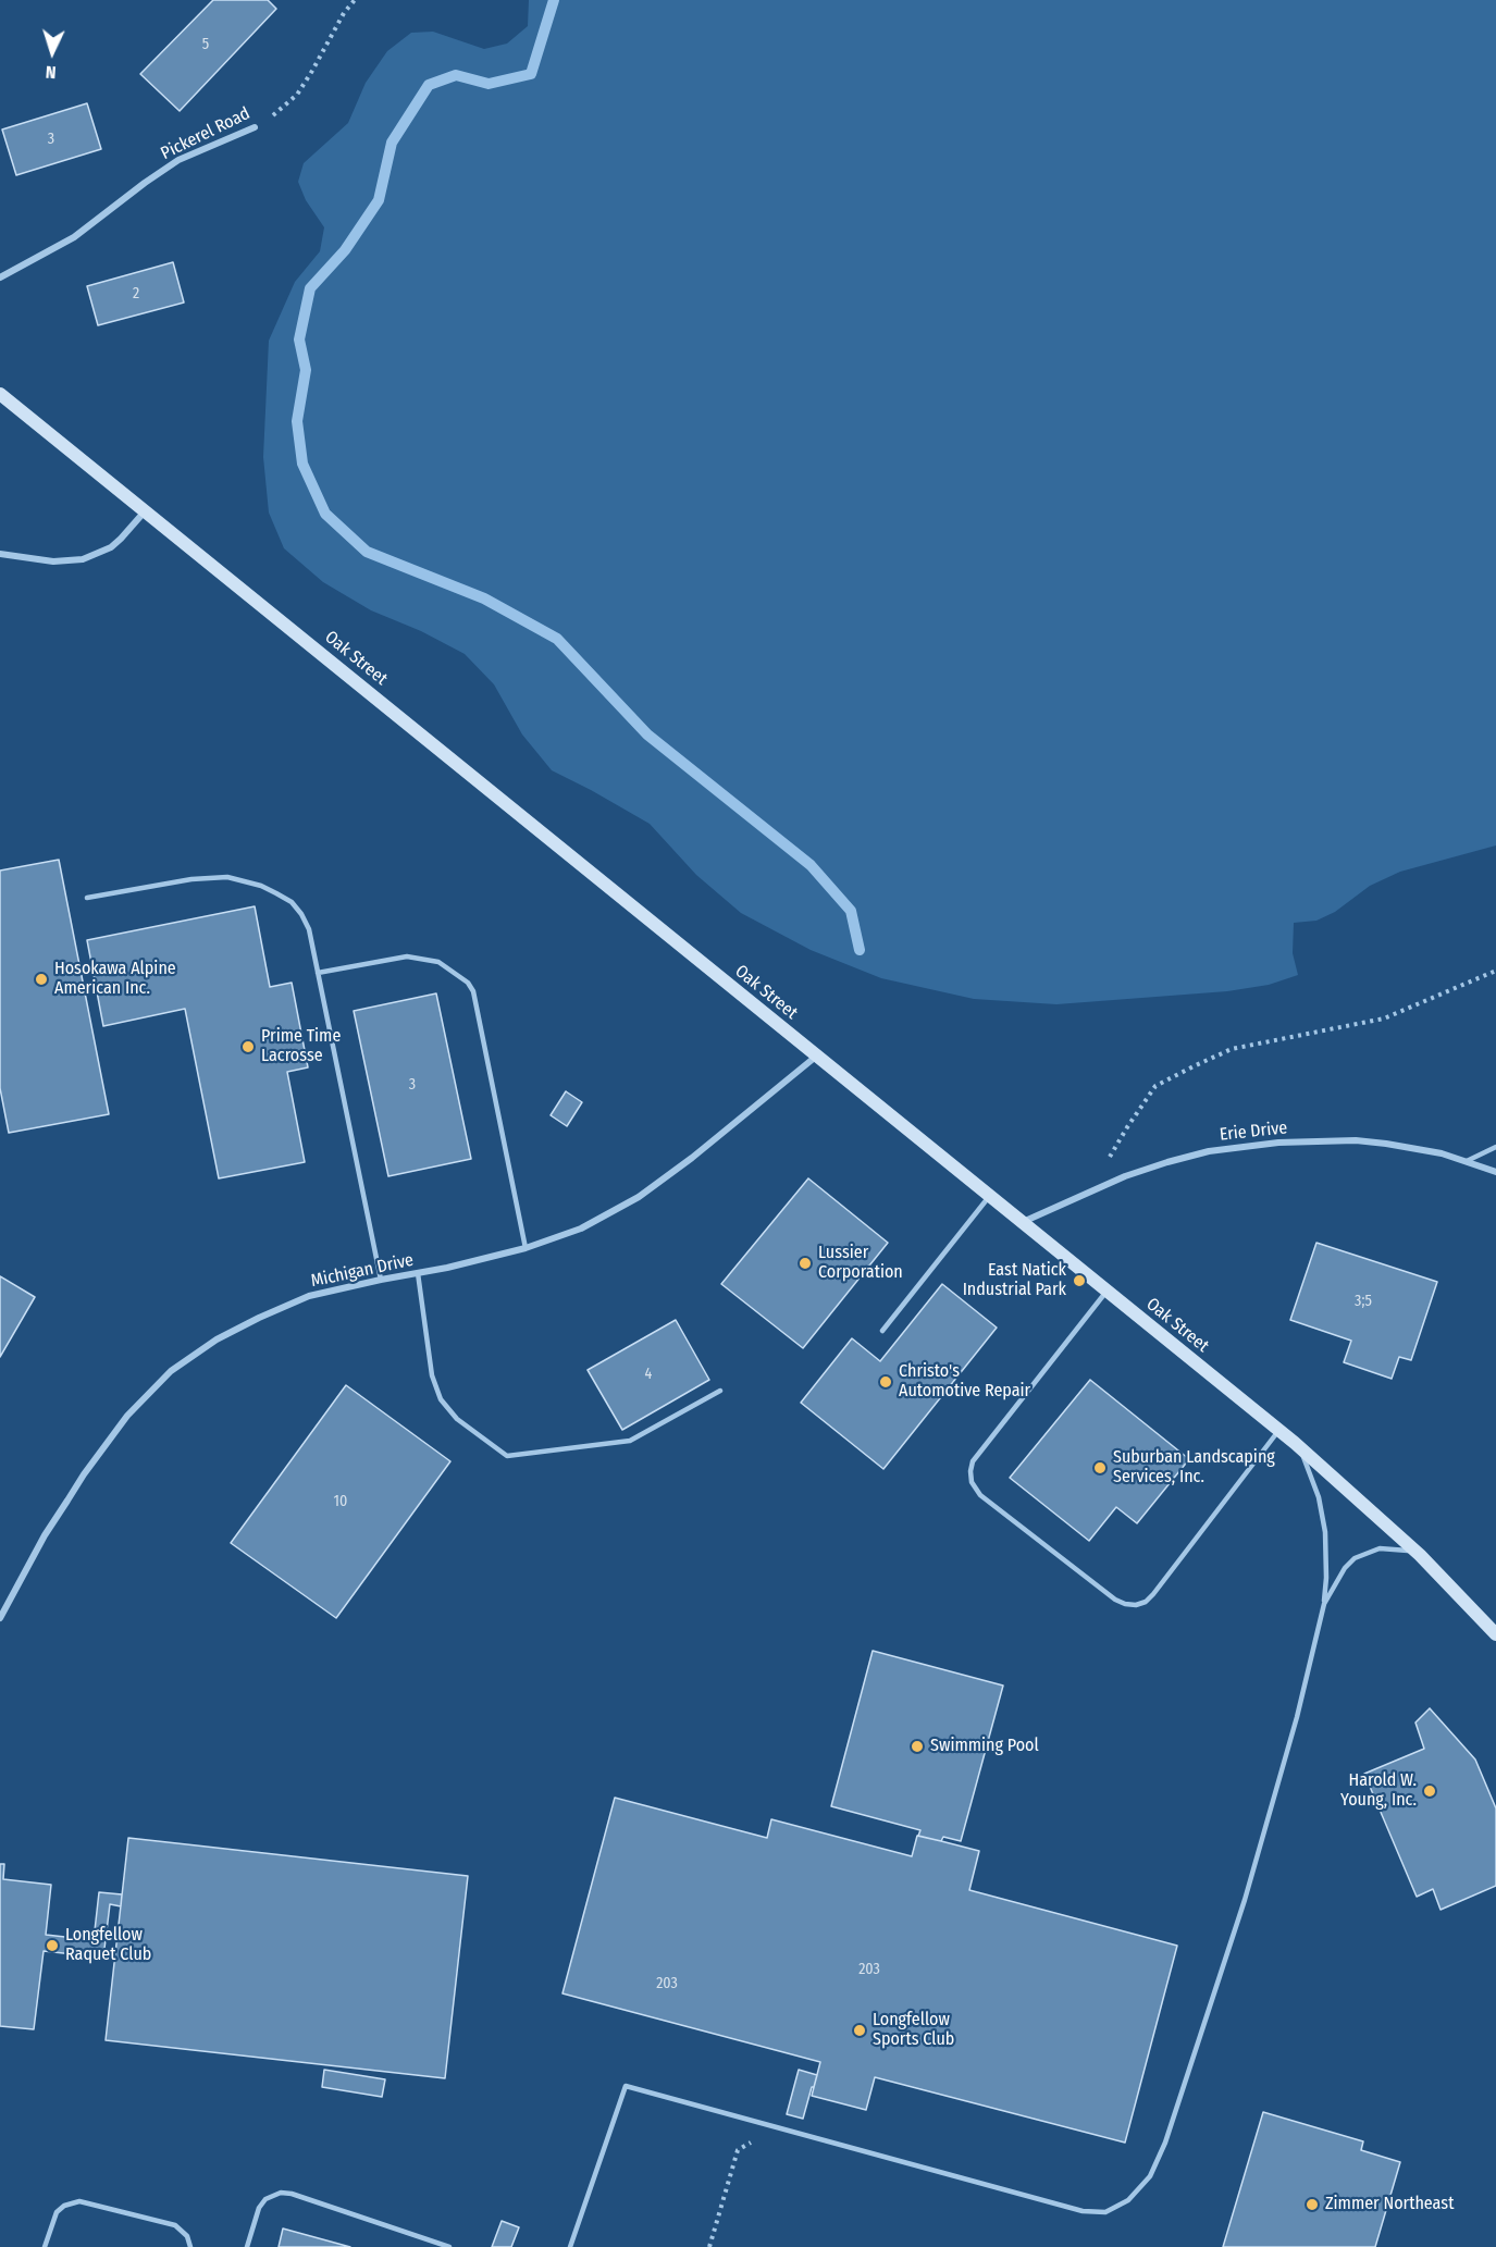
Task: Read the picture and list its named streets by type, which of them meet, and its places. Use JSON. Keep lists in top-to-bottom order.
{
  "streets": {
    "main road": ["Oak Street"],
    "street": ["Pickerel Road", "Erie Drive", "Michigan Drive"]
  },
  "crossings": [
    ["Oak Street", "Erie Drive"],
    ["Oak Street", "Michigan Drive"]
  ],
  "places": [
    "Hosokawa Alpine American Inc.",
    "Prime Time Lacrosse",
    "Lussier Corporation",
    "East Natick Industrial Park",
    "Christo's Automotive Repair",
    "Suburban Landscaping Services, Inc.",
    "Swimming Pool",
    "Harold W. Young, Inc.",
    "Longfellow Raquet Club",
    "Longfellow Sports Club",
    "Zimmer Northeast"
  ],
  "house_numbers": [
    "5",
    "3",
    "2",
    "3",
    "3;5",
    "4",
    "10",
    "203",
    "203"
  ],
  "north": "bottom"
}
